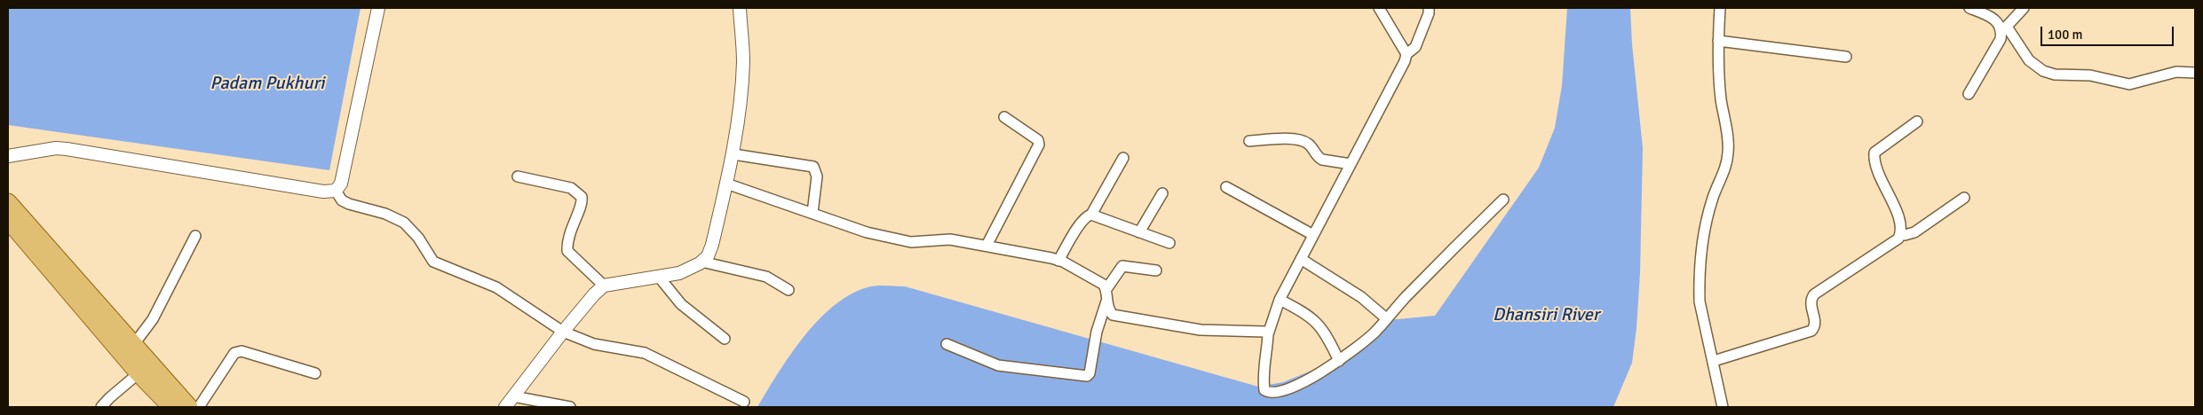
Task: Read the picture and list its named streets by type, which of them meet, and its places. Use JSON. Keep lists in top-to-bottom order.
{
  "water": ["Padam Pukhuri", "Dhansiri River"],
  "scale_bar": "100 m"
}
